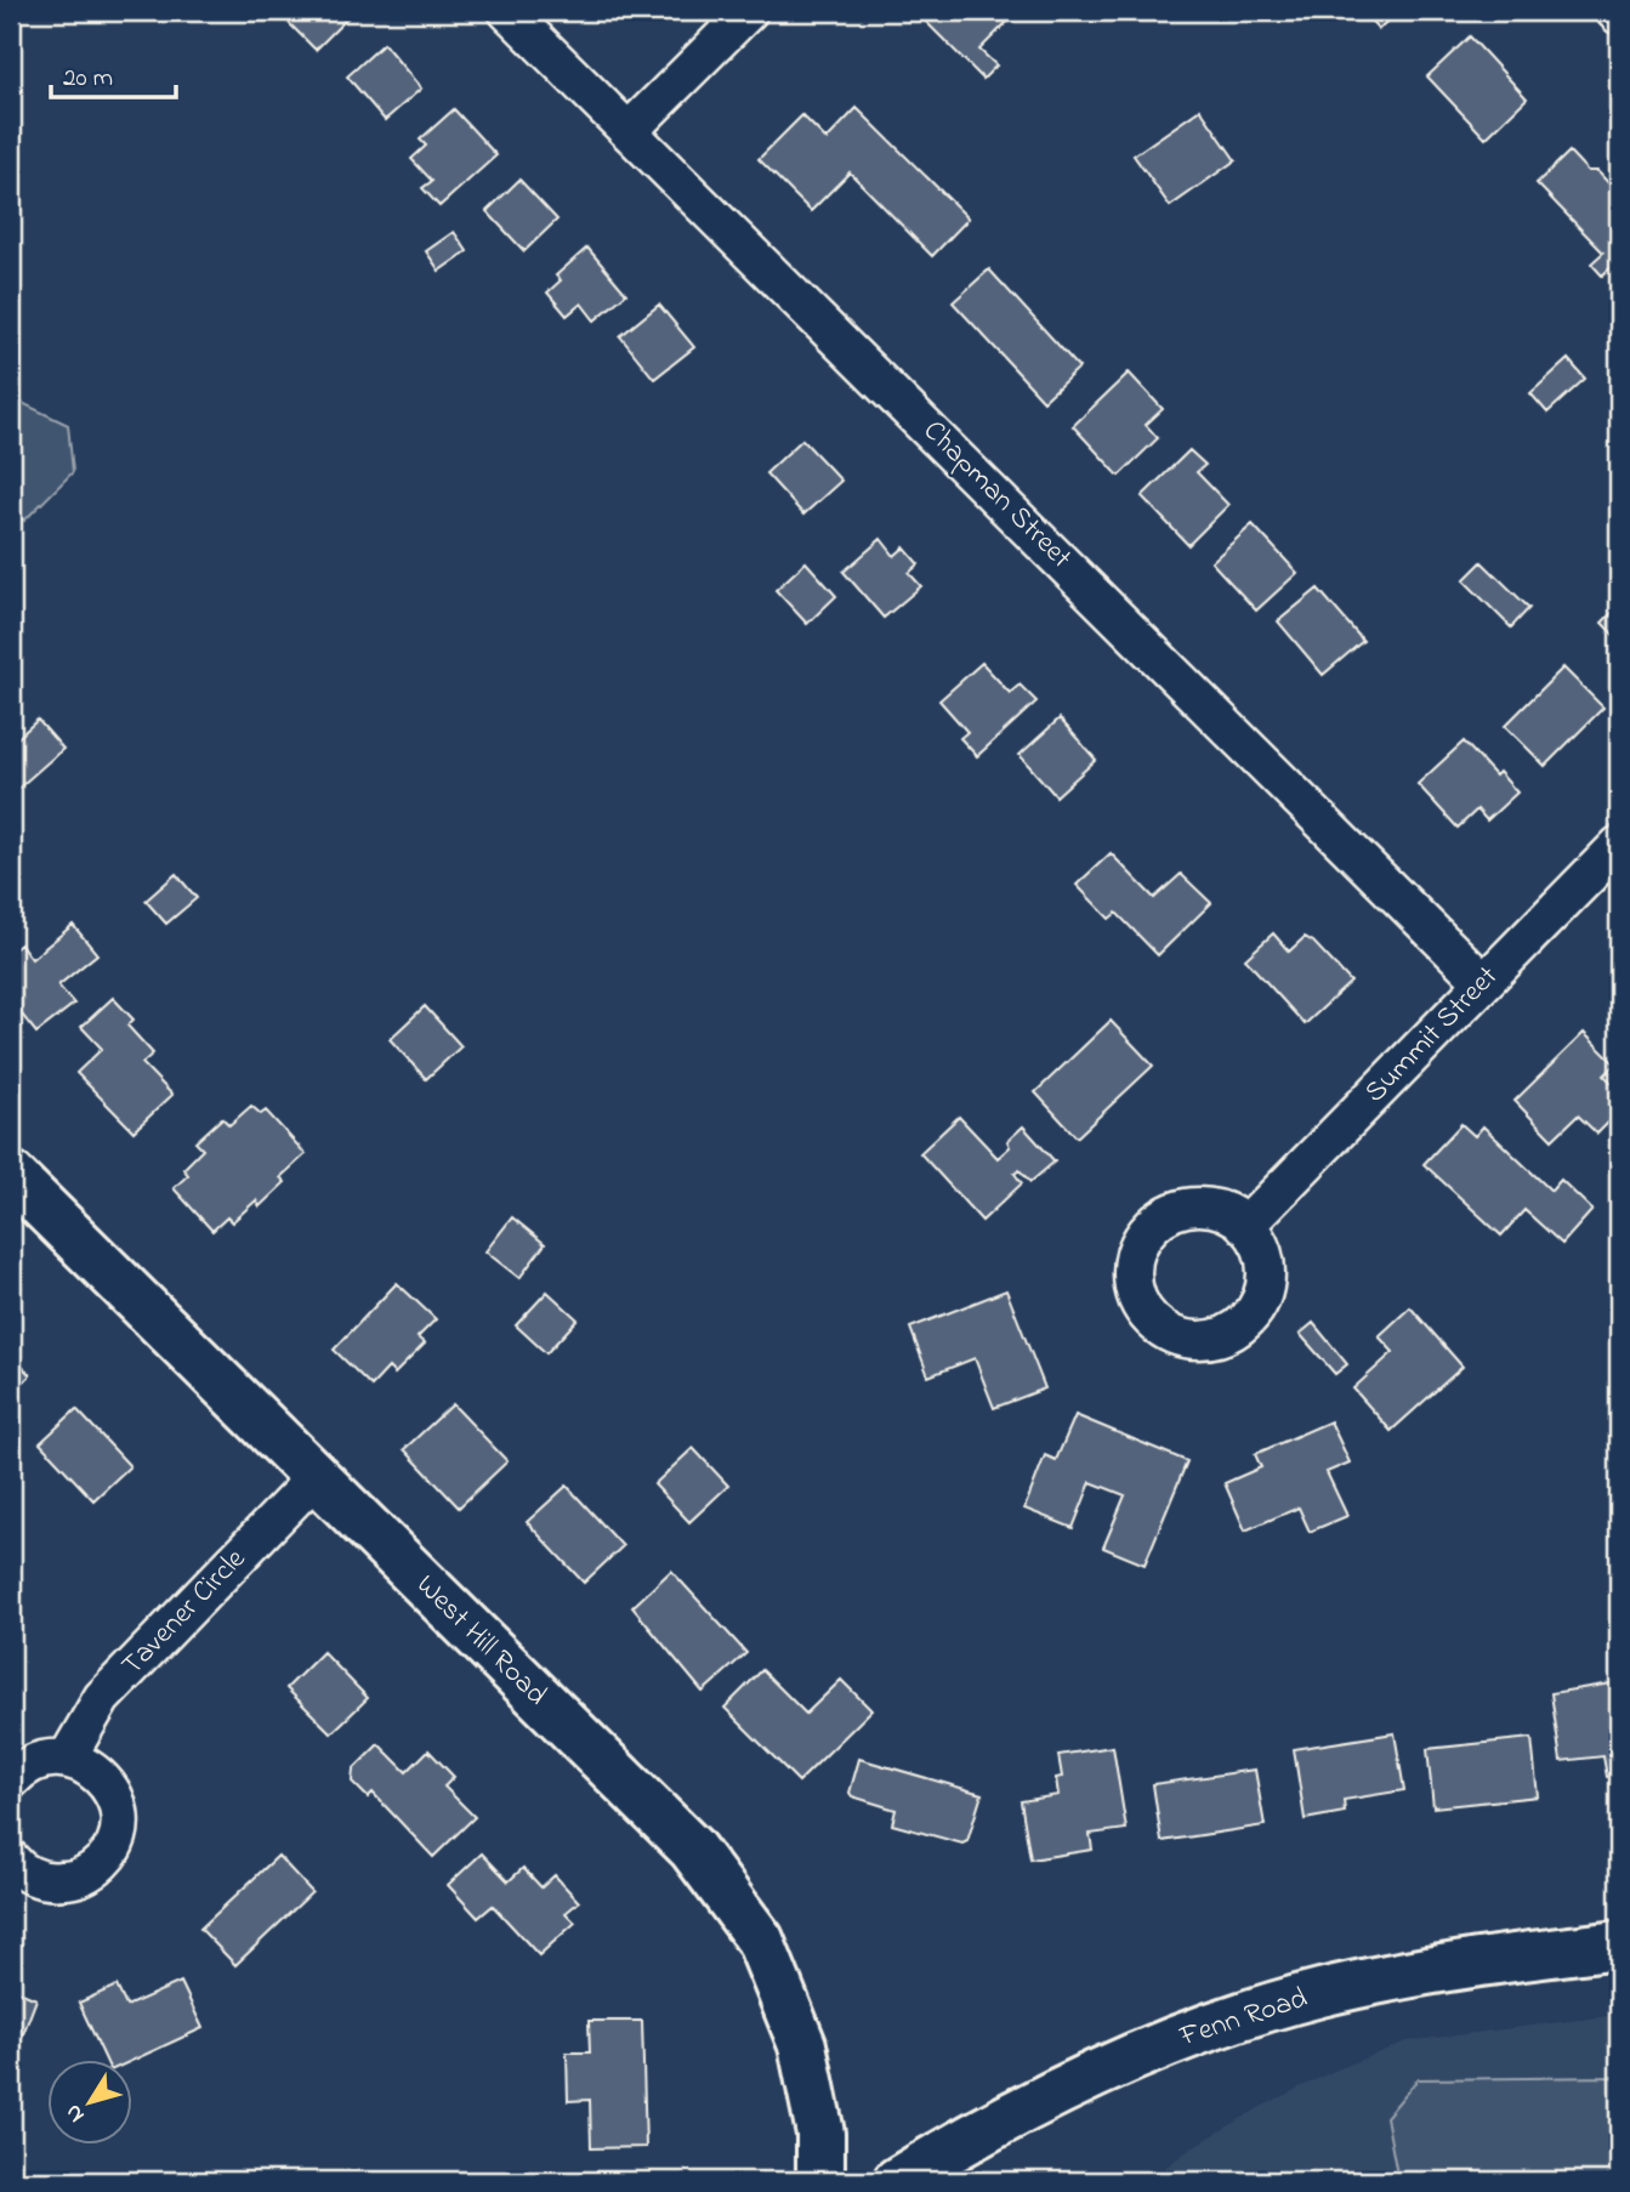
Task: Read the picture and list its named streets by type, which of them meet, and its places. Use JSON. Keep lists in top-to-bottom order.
{
  "streets": {
    "street": [
      "Chapman Street",
      "Summit Street",
      "Tavener Circle",
      "West Hill Road",
      "Fenn Road"
    ]
  },
  "crossings": [
    ["Chapman Street", "Summit Street"],
    ["Tavener Circle", "West Hill Road"]
  ],
  "scale_bar": "20 m",
  "north": "bottom left"
}
